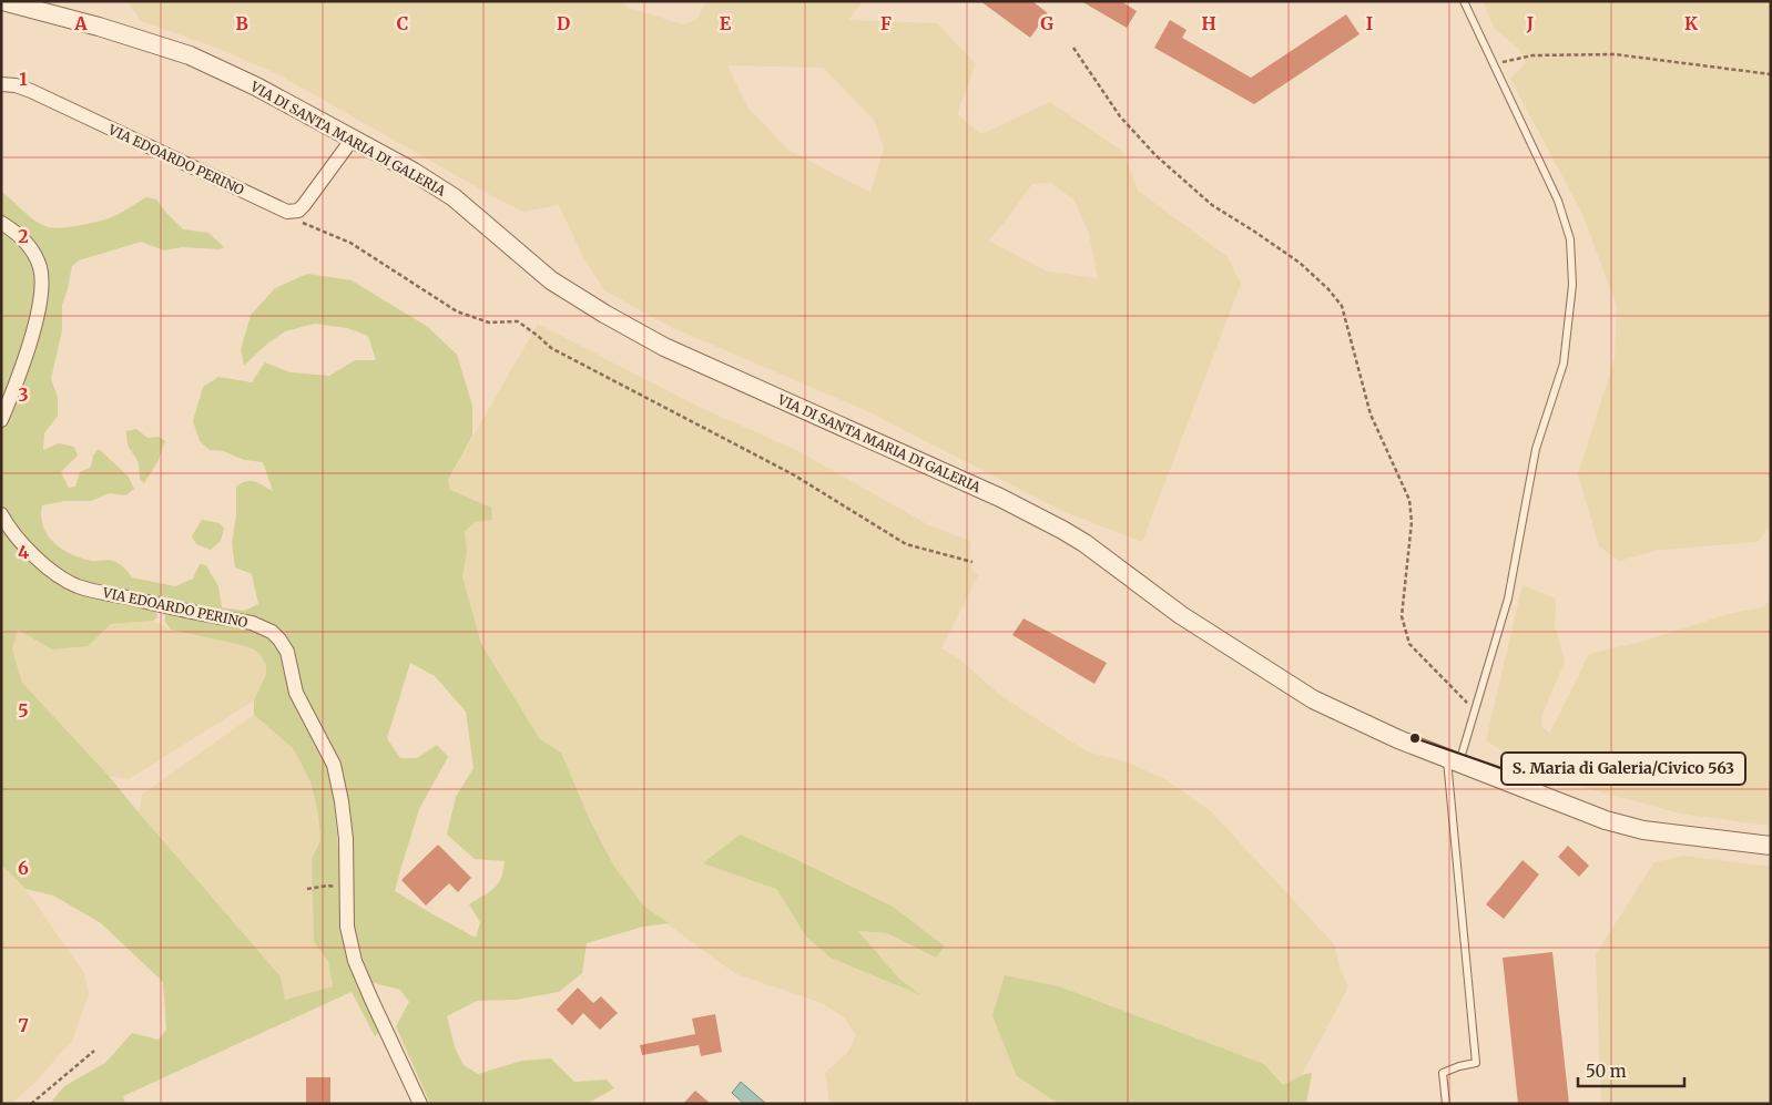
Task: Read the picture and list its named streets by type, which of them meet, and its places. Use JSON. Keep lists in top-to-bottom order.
{
  "streets": {
    "street": ["VIA DI SANTA MARIA DI GALERIA", "VIA EDOARDO PERINO"]
  },
  "places": ["S. Maria di Galeria/Civico 563"],
  "scale_bar": "50 m",
  "grid": {
    "columns": [
      "A",
      "B",
      "C",
      "D",
      "E",
      "F",
      "G",
      "H",
      "I",
      "J",
      "K"
    ],
    "rows": [
      "1",
      "2",
      "3",
      "4",
      "5",
      "6",
      "7"
    ]
  }
}
